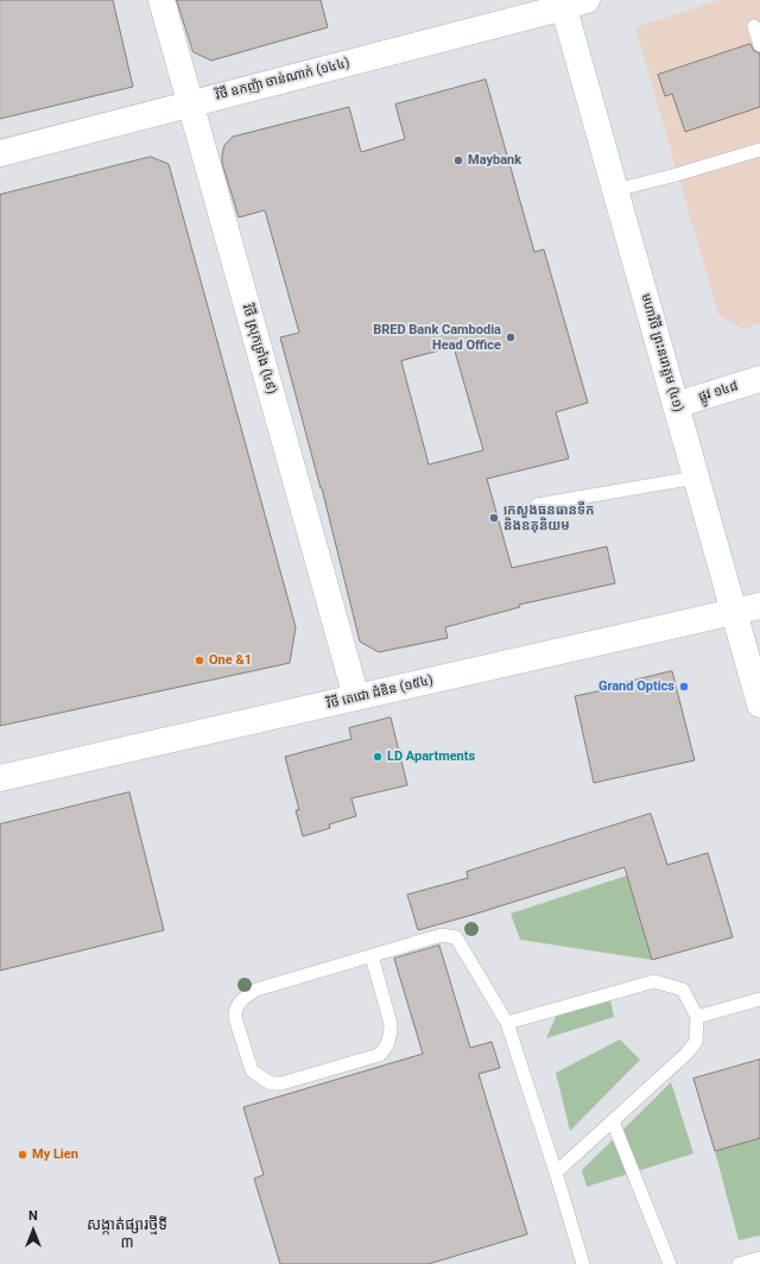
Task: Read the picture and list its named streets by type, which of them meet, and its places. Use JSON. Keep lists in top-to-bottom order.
{
  "streets": {
    "street": [
      "វិថី ឧកញ៉ា ចាន់ណាក់ (១៤៤)",
      "វិថី ស្រុកទ្រាំង (៤៩)",
      "មហាវិថី ព្រះនរោត្តម (៤១)",
      "ផ្លូវ ១៤៨",
      "វិថី តេជោ ដំឌិន (១៥៤)"
    ]
  },
  "crossings": [
    ["វិថី ឧកញ៉ា ចាន់ណាក់ (១៤៤)", "វិថី ស្រុកទ្រាំង (៤៩)"],
    ["វិថី ឧកញ៉ា ចាន់ណាក់ (១៤៤)", "មហាវិថី ព្រះនរោត្តម (៤១)"],
    ["វិថី ស្រុកទ្រាំង (៤៩)", "វិថី តេជោ ដំឌិន (១៥៤)"],
    ["មហាវិថី ព្រះនរោត្តម (៤១)", "ផ្លូវ ១៤៨"],
    ["មហាវិថី ព្រះនរោត្តម (៤១)", "វិថី តេជោ ដំឌិន (១៥៤)"]
  ],
  "districts": ["សង្កាត់ផ្សារថ្មីទី ៣"],
  "places": [
    "Maybank",
    "BRED Bank Cambodia Head Office",
    "ក្រសួងធនធានទឹក និងឧតុនិយម",
    "One &1",
    "Grand Optics",
    "LD Apartments",
    "My Lien"
  ],
  "north": "top"
}
